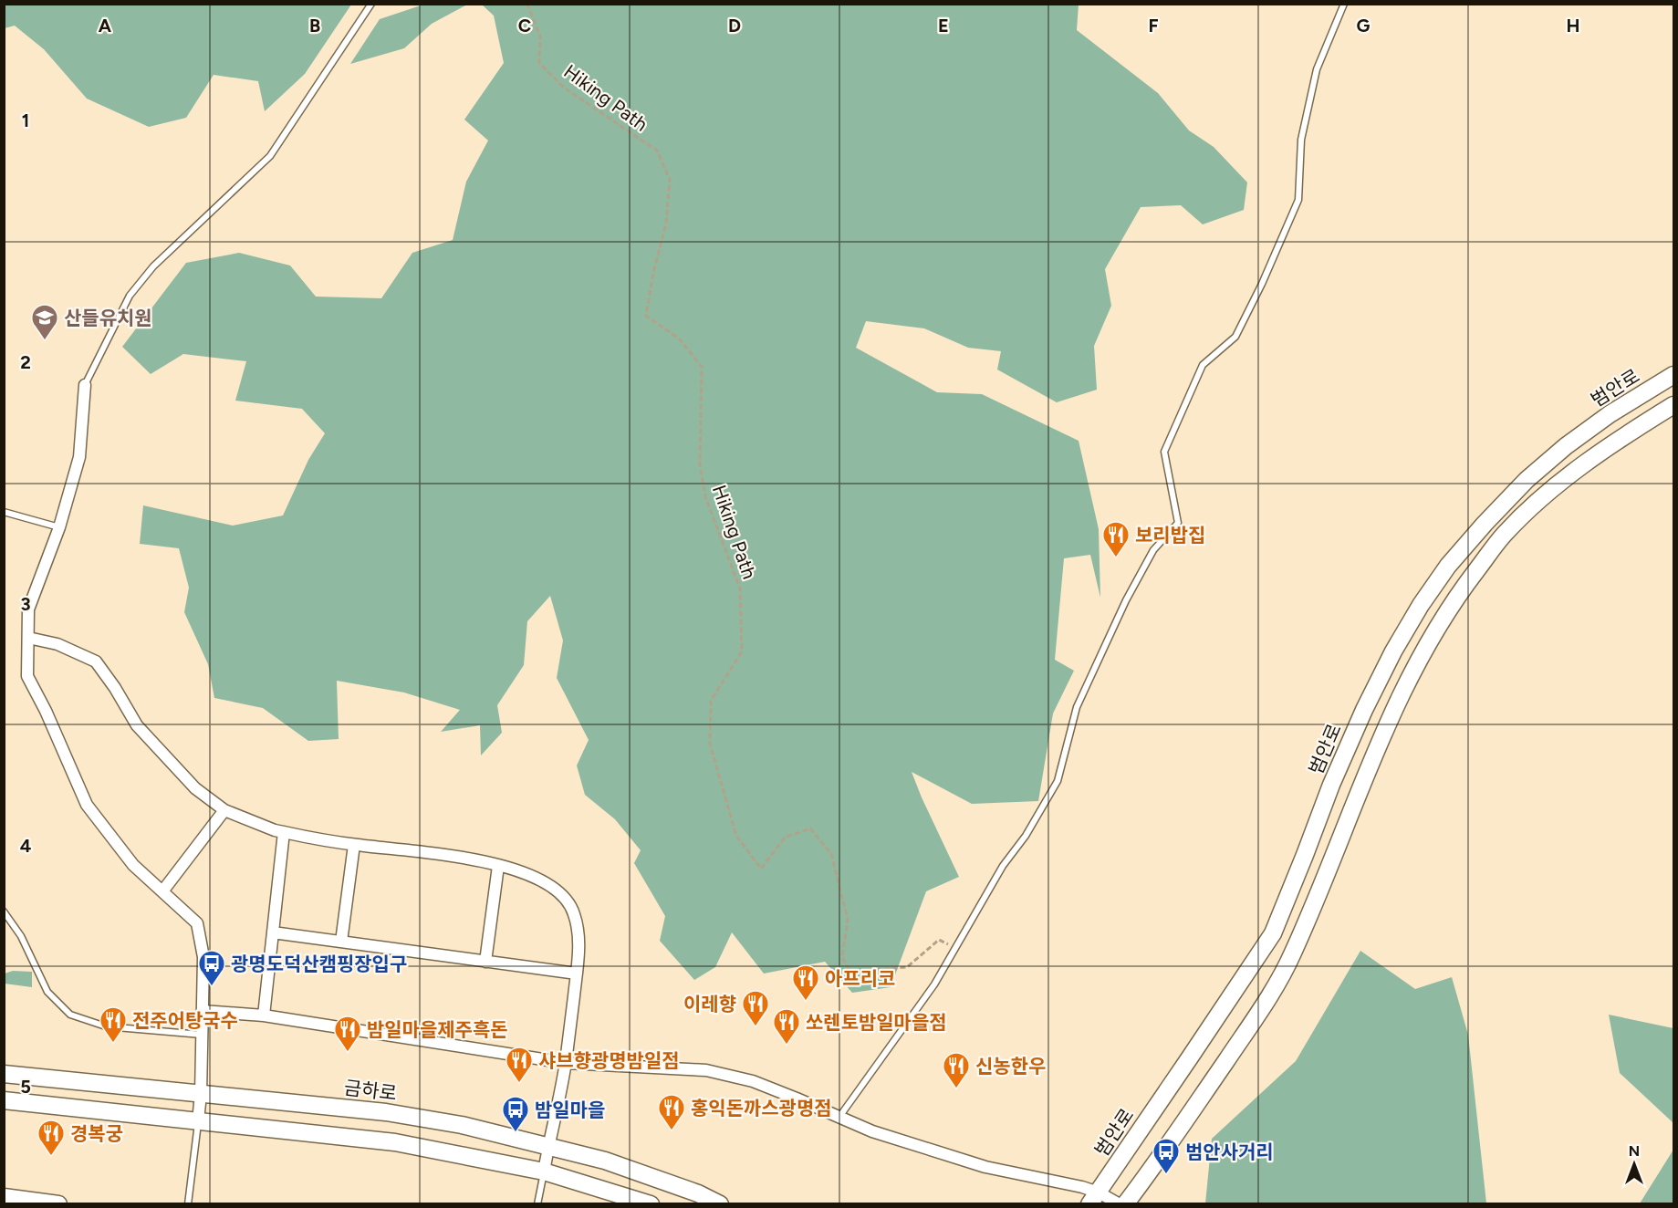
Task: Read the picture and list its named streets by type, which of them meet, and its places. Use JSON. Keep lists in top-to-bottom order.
{
  "streets": {
    "main road": ["범안로", "금하로"],
    "path": ["Hiking Path"]
  },
  "places": {
    "school or university": ["산들유치원"],
    "restaurant": [
      "보리밥집",
      "아프리코",
      "이레향",
      "전주어탕국수",
      "쏘렌토밤일마을점",
      "밤일마을제주흑돈",
      "샤브향광명밤일점",
      "신농한우",
      "홍익돈까스광명점",
      "경복궁"
    ],
    "bus stop": ["광명도덕산캠핑장입구", "밤일마을", "범안사거리"]
  },
  "north": "top",
  "grid": {
    "columns": [
      "A",
      "B",
      "C",
      "D",
      "E",
      "F",
      "G",
      "H"
    ],
    "rows": [
      "1",
      "2",
      "3",
      "4",
      "5"
    ]
  }
}
